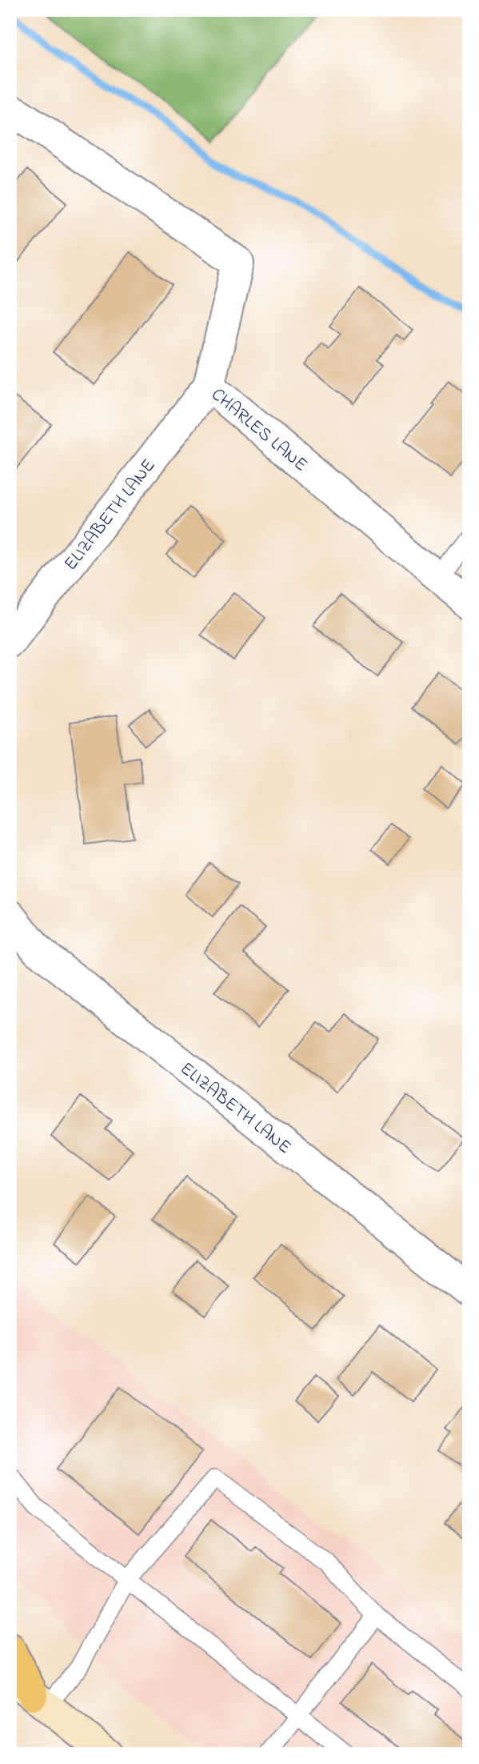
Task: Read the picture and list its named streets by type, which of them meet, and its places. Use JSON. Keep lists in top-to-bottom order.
{
  "streets": {
    "street": ["CHARLES LANE", "ELIZABETH LANE"]
  },
  "crossings": [
    ["CHARLES LANE", "ELIZABETH LANE"]
  ]
}
